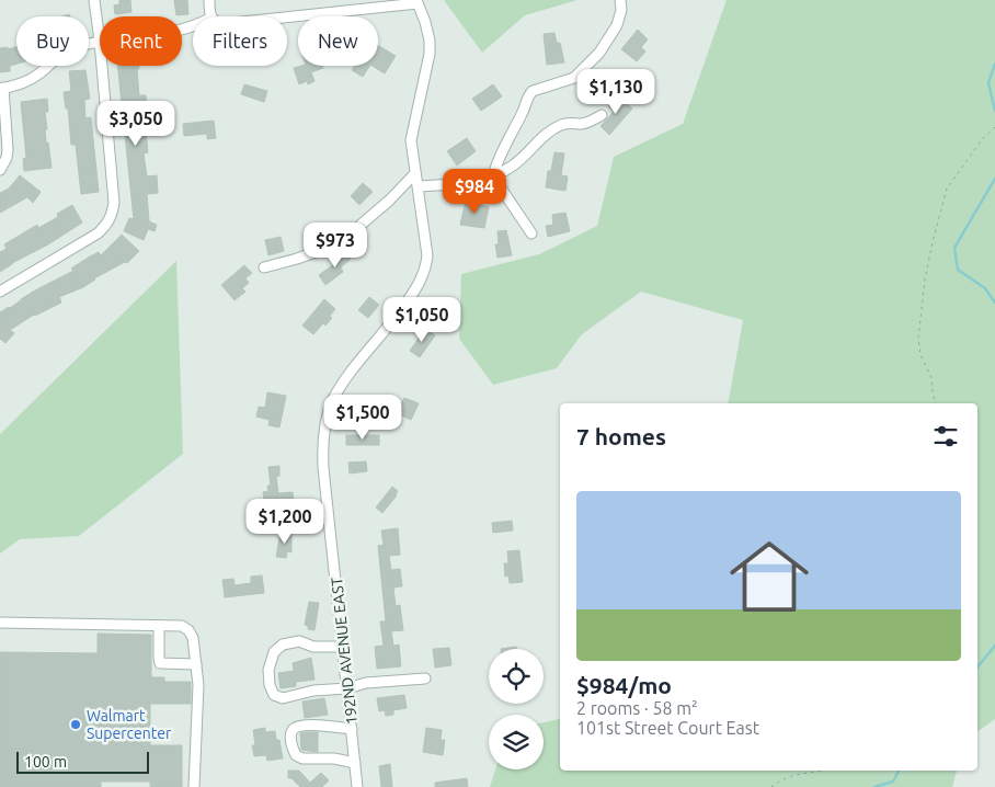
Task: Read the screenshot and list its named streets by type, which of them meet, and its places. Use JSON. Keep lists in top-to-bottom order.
{
  "streets": {
    "street": ["192ND AVENUE EAST"]
  },
  "places": ["Walmart Supercenter"],
  "scale_bar": "100 m",
  "page": {
    "chip": [
      "Buy",
      "Rent",
      "Filters",
      "New"
    ],
    "price": [
      "$1,130",
      "$3,050",
      "$984",
      "$973",
      "$1,050",
      "$1,500",
      "$1,200"
    ],
    "heading": "7 homes",
    "list": [
      {
        "name": "$984/mo",
        "note": "2 rooms · 58 m² · 101st Street Court East"
      }
    ],
    "scale": "100 m"
  }
}
